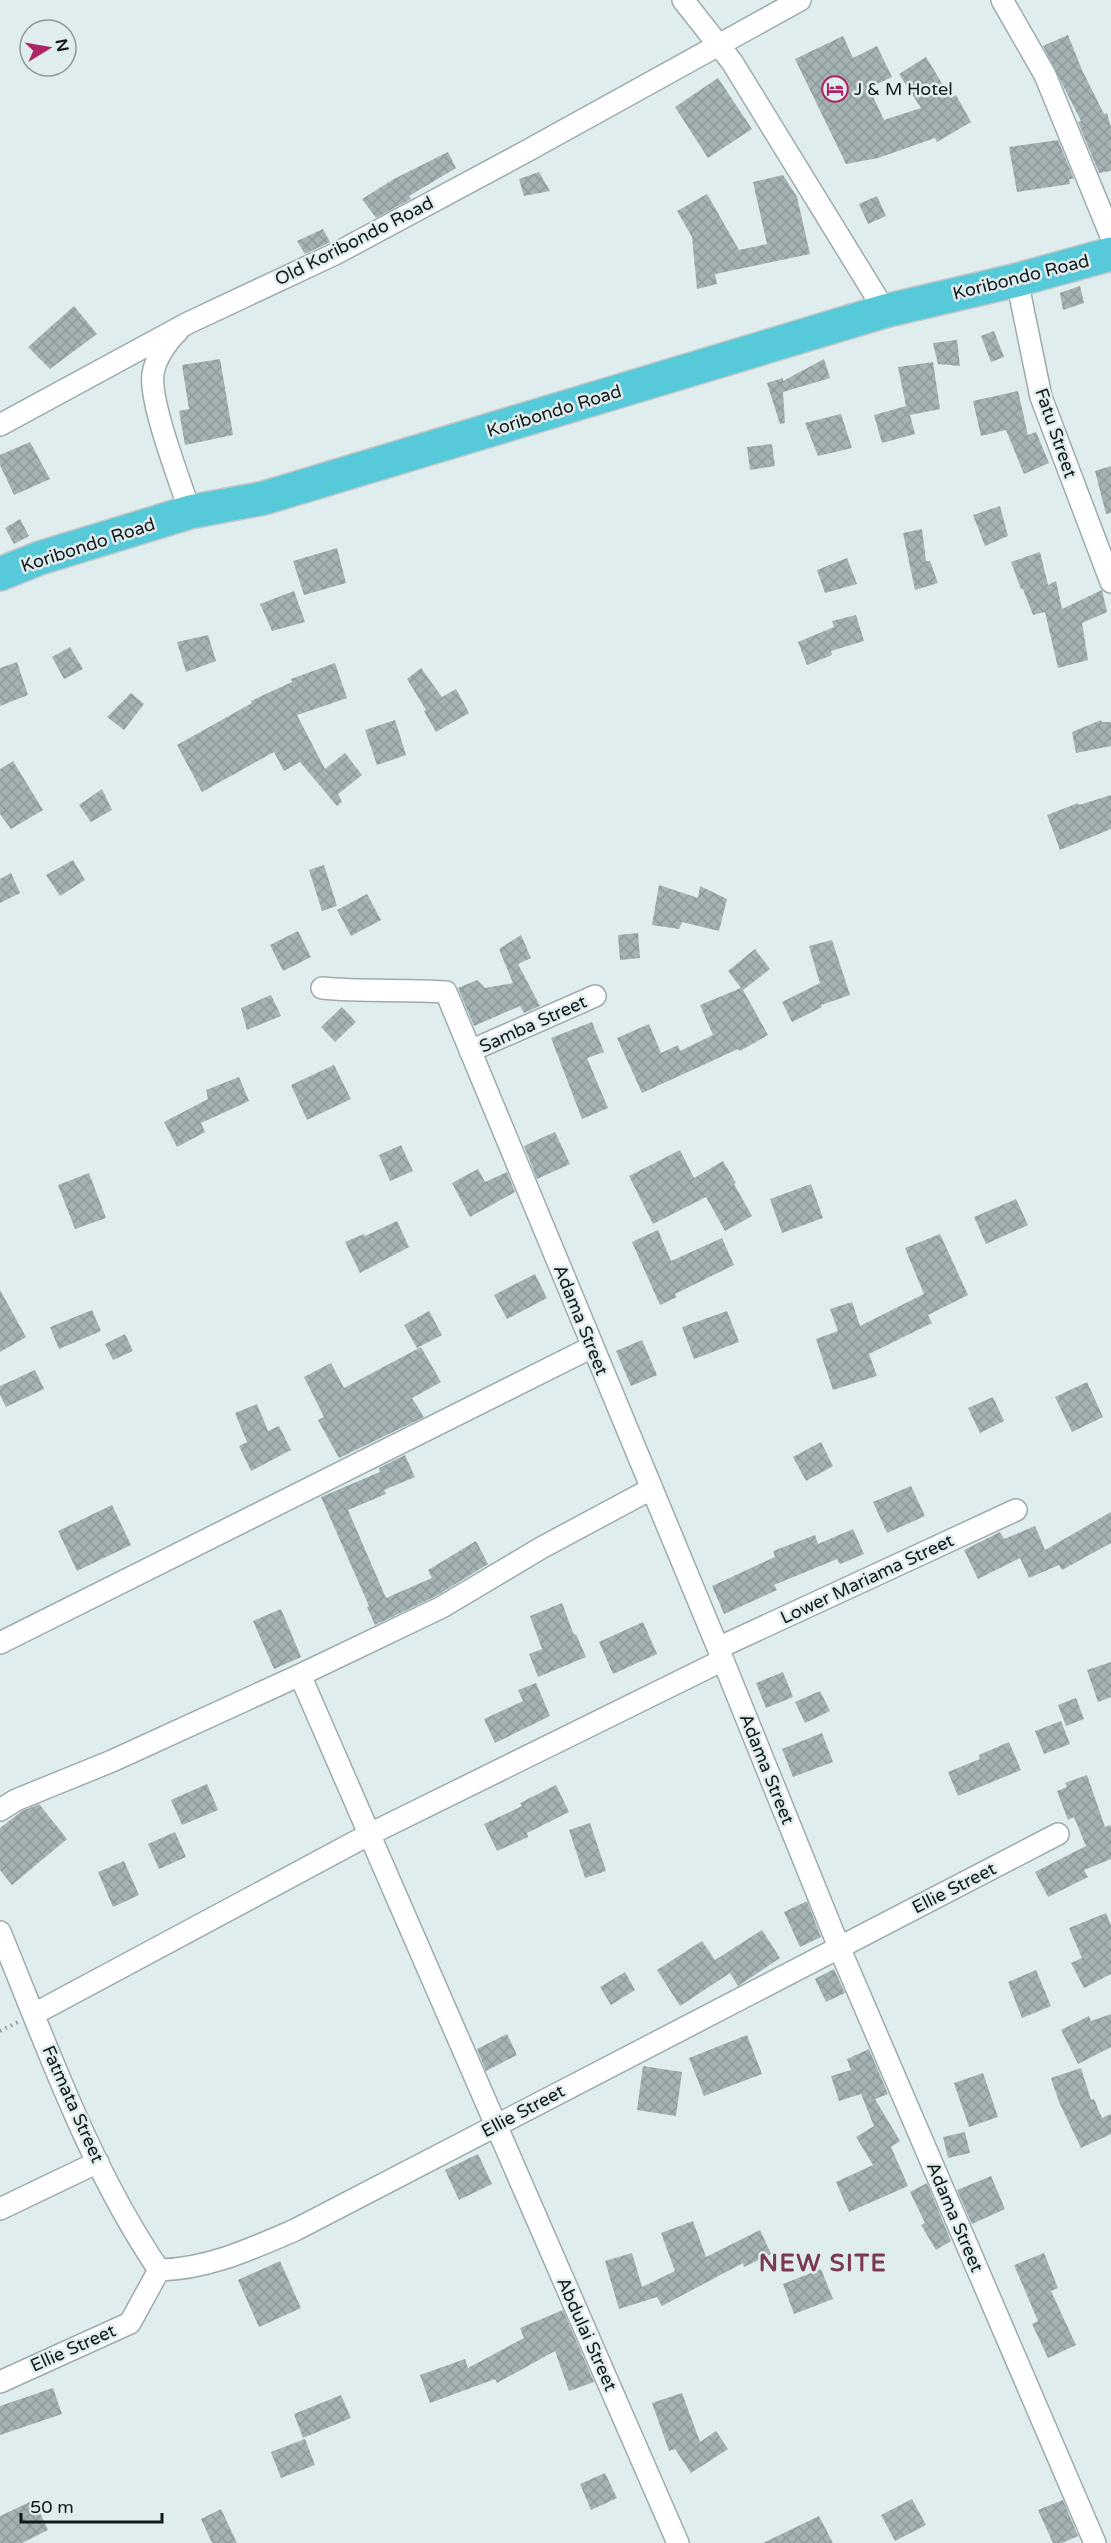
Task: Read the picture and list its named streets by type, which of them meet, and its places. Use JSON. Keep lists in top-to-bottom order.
{
  "streets": {
    "highway": ["Koribondo Road"],
    "street": [
      "Old Koribondo Road",
      "Fatu Street",
      "Samba Street",
      "Adama Street",
      "Lower Mariama Street",
      "Ellie Street",
      "Fatmata Street",
      "Abdulai Street"
    ]
  },
  "crossings": [
    ["Koribondo Road", "Fatu Street"],
    ["Samba Street", "Adama Street"],
    ["Adama Street", "Lower Mariama Street"],
    ["Adama Street", "Ellie Street"],
    ["Lower Mariama Street", "Fatmata Street"],
    ["Lower Mariama Street", "Abdulai Street"],
    ["Ellie Street", "Fatmata Street"],
    ["Ellie Street", "Abdulai Street"]
  ],
  "districts": ["NEW SITE"],
  "places": {
    "hotel": ["J & M Hotel"]
  },
  "scale_bar": "50 m",
  "north": "right"
}
